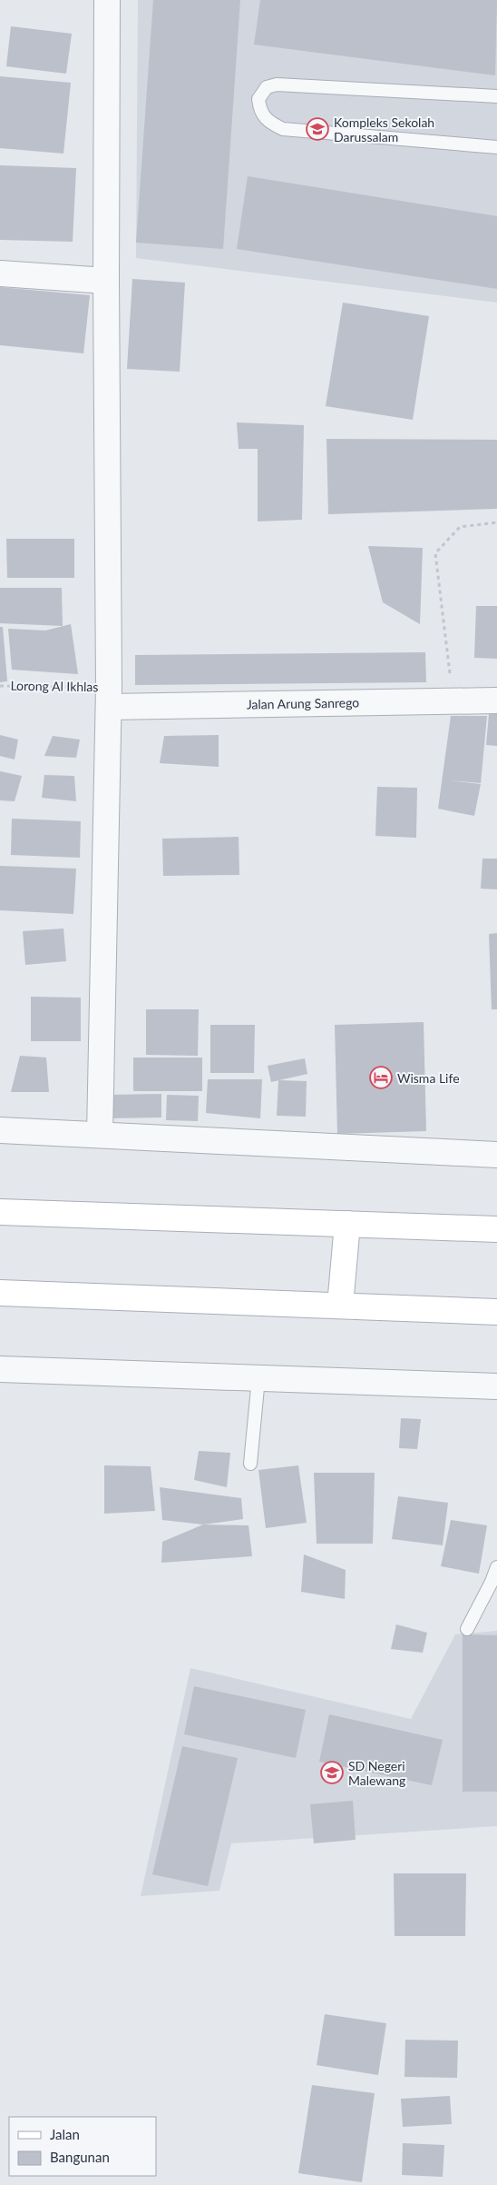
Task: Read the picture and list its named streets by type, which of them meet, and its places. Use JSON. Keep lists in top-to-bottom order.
{
  "streets": {
    "street": ["Jalan Arung Sanrego"],
    "path": ["Lorong Al Ikhlas"]
  },
  "crossings": [
    ["Lorong Al Ikhlas", "Jalan Arung Sanrego"]
  ],
  "places": {
    "school or university": ["Kompleks Sekolah Darussalam", "SD Negeri Malewang"],
    "hotel": ["Wisma Life"]
  },
  "legend": ["Jalan", "Bangunan"]
}
